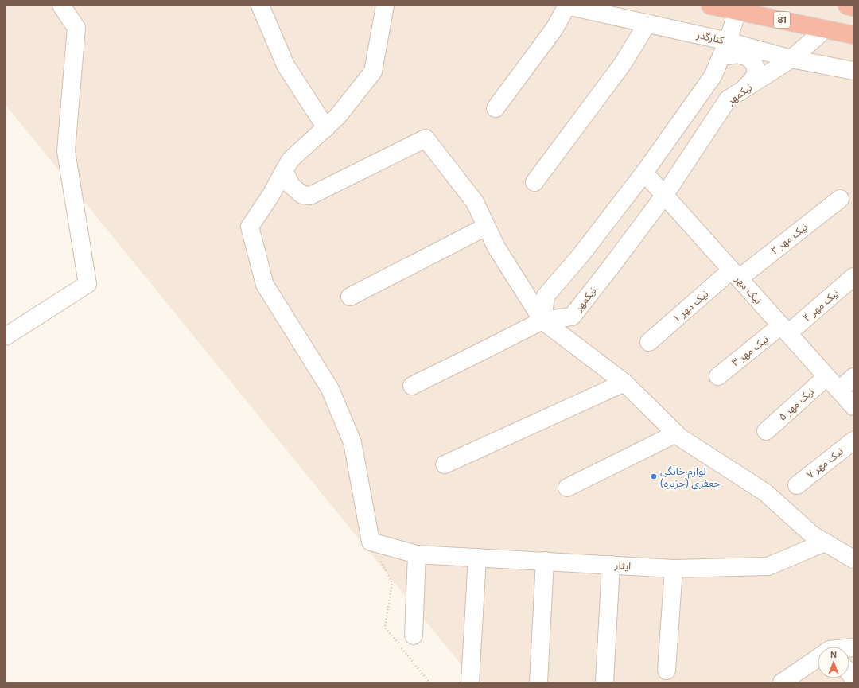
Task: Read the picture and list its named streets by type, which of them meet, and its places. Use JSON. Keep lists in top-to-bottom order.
{
  "streets": {
    "highway": ["81"],
    "street": [
      "کنارگذر",
      "نیکمهر",
      "نیک مهر ۲",
      "نیک مهر",
      "نیک مهر ۴",
      "نیک مهر ۱",
      "نیک مهر ۳",
      "نیک مهر ۵",
      "نیک مهر ۷",
      "ایثار"
    ]
  },
  "crossings": [
    ["81", "نیکمهر"],
    ["کنارگذر", "نیکمهر"],
    ["نیکمهر", "نیک مهر"],
    ["نیک مهر ۲", "نیک مهر"],
    ["نیک مهر ۲", "نیک مهر ۱"],
    ["نیک مهر", "نیک مهر ۴"],
    ["نیک مهر", "نیک مهر ۱"],
    ["نیک مهر", "نیک مهر ۳"],
    ["نیک مهر", "نیک مهر ۵"],
    ["نیک مهر ۴", "نیک مهر ۳"]
  ],
  "places": ["لوازم خانگی جعفری (جزیره)"],
  "north": "top"
}
